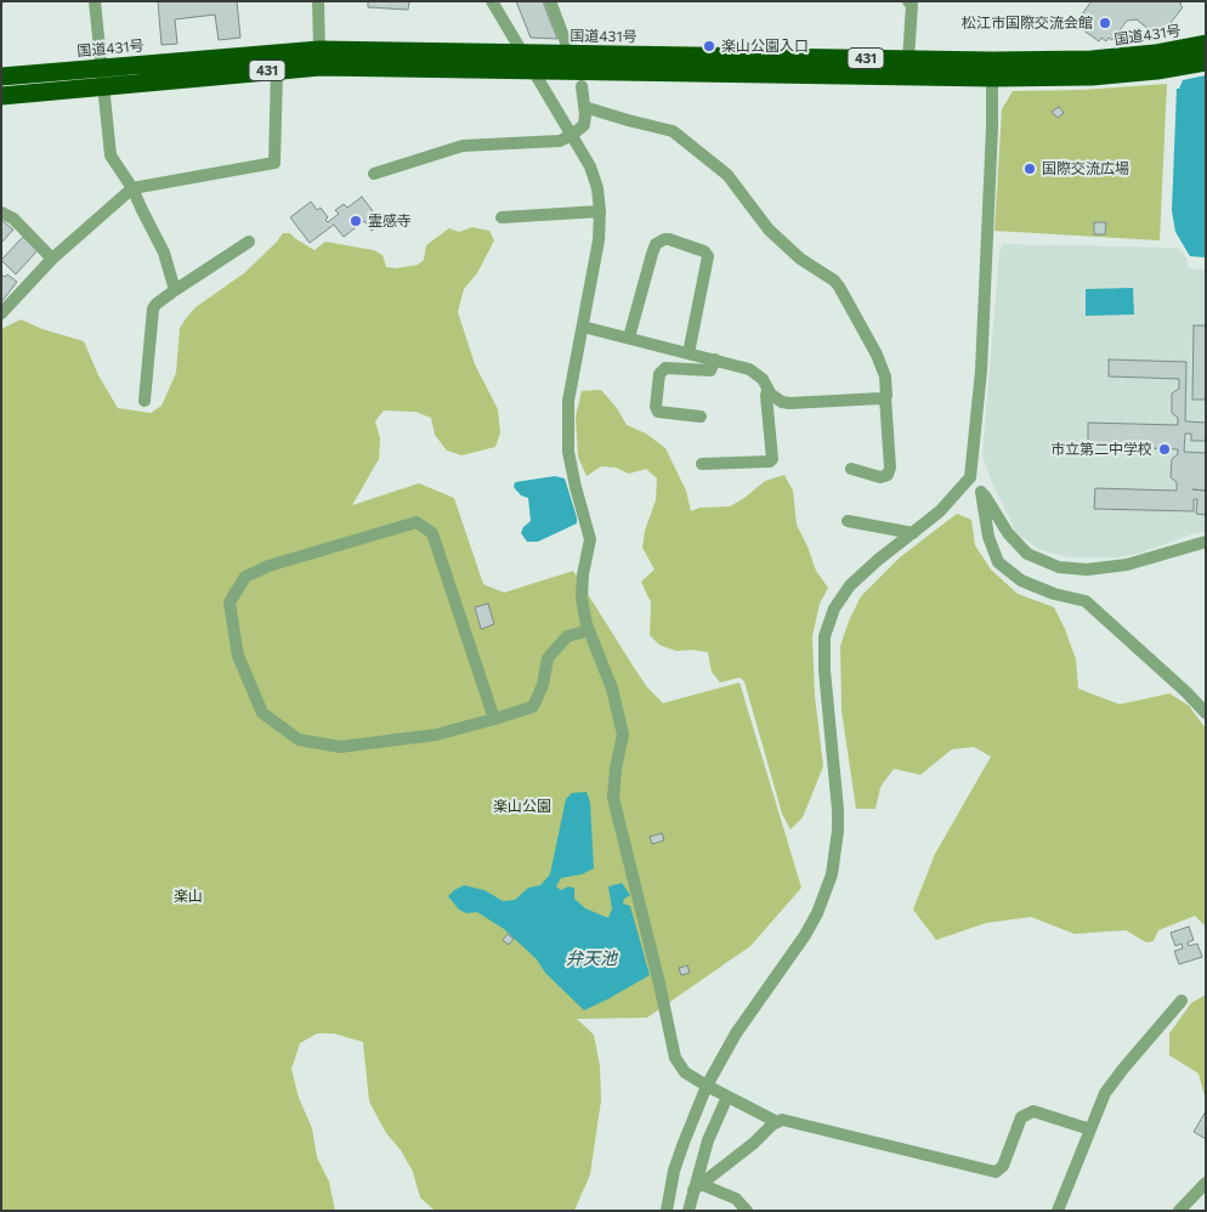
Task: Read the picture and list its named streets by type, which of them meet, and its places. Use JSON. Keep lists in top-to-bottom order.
{
  "streets": {
    "highway": ["国道431号", "431"]
  },
  "water": ["弁天池"],
  "parks": ["楽山公園", "楽山"],
  "places": [
    "松江市国際交流会館",
    "楽山公園入口",
    "国際交流広場",
    "霊感寺",
    "市立第二中学校"
  ]
}
